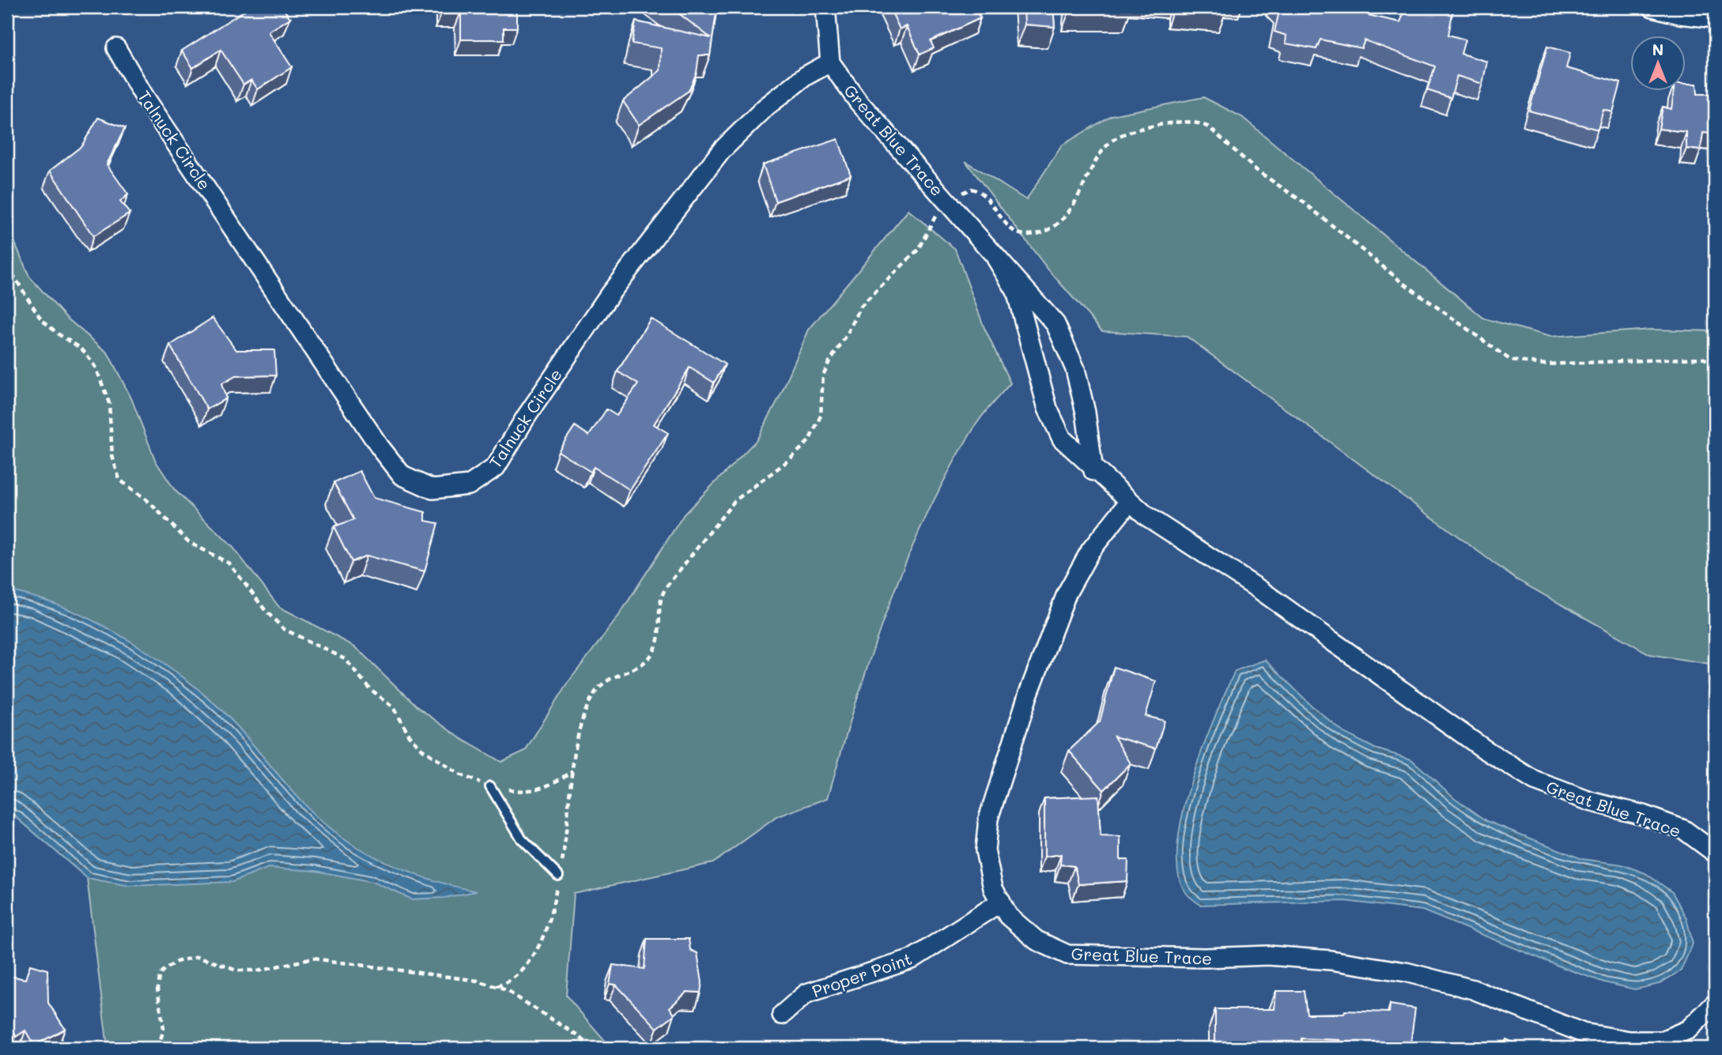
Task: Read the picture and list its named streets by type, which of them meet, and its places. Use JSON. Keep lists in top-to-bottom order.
{
  "streets": {
    "street": ["Talnuck Circle", "Great Blue Trace", "Proper Point"]
  },
  "crossings": [
    ["Talnuck Circle", "Great Blue Trace"],
    ["Great Blue Trace", "Proper Point"]
  ],
  "north": "top"
}
